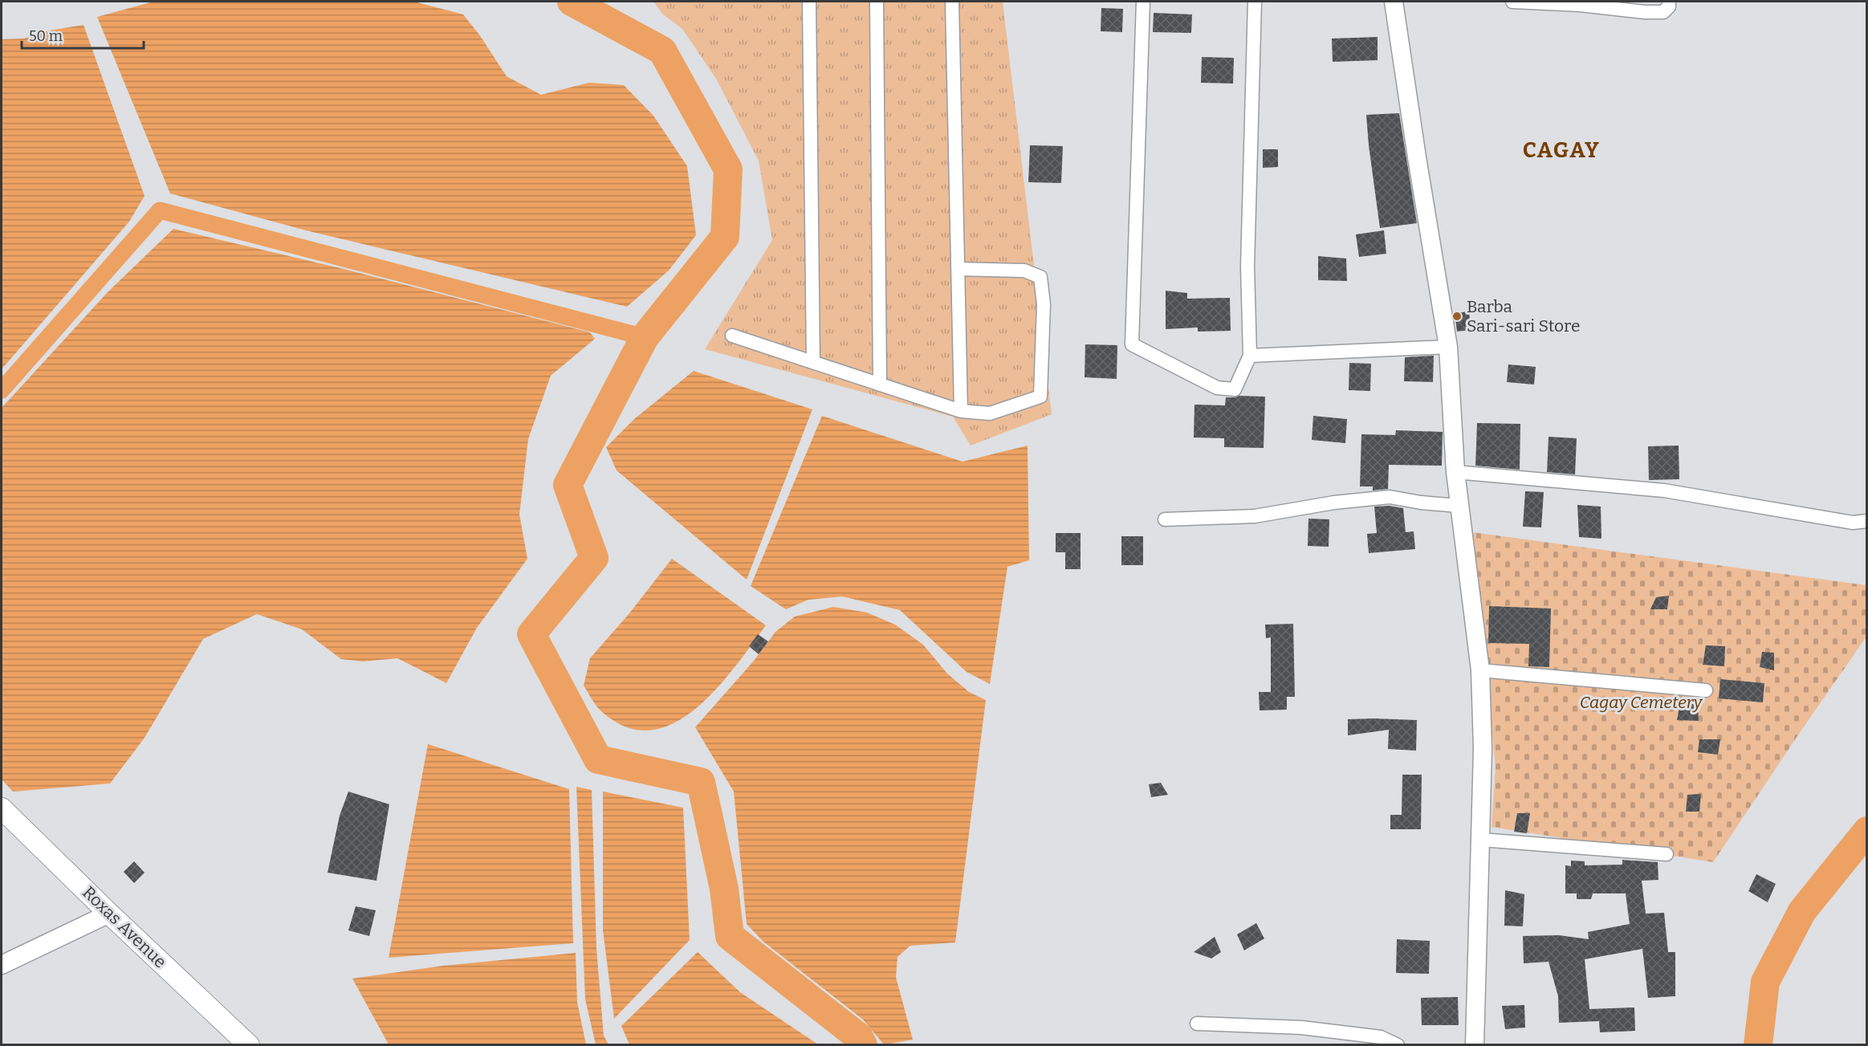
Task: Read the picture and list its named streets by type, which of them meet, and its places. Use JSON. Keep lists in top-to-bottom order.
{
  "streets": {
    "main road": ["Roxas Avenue"]
  },
  "districts": ["CAGAY"],
  "parks": ["Cagay Cemetery"],
  "places": ["Barba Sari-sari Store"],
  "scale_bar": "50 m"
}
